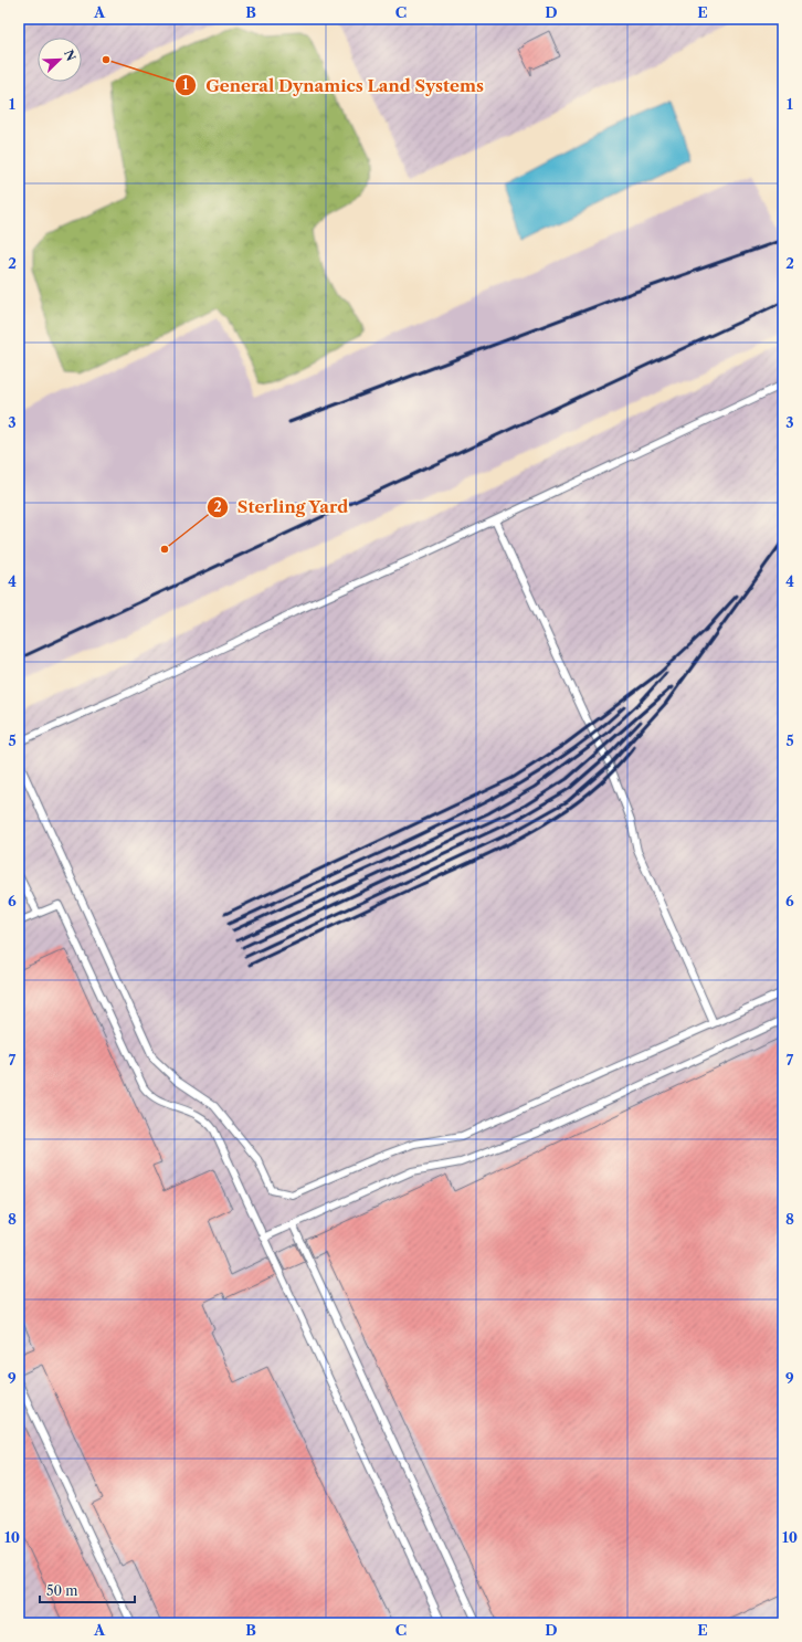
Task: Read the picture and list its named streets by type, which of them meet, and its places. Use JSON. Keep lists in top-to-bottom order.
{
  "places": ["General Dynamics Land Systems", "Sterling Yard"],
  "scale_bar": "50 m",
  "north": "top right",
  "grid": {
    "columns": [
      "A",
      "B",
      "C",
      "D",
      "E"
    ],
    "rows": [
      "1",
      "2",
      "3",
      "4",
      "5",
      "6",
      "7",
      "8",
      "9",
      "10"
    ]
  }
}
